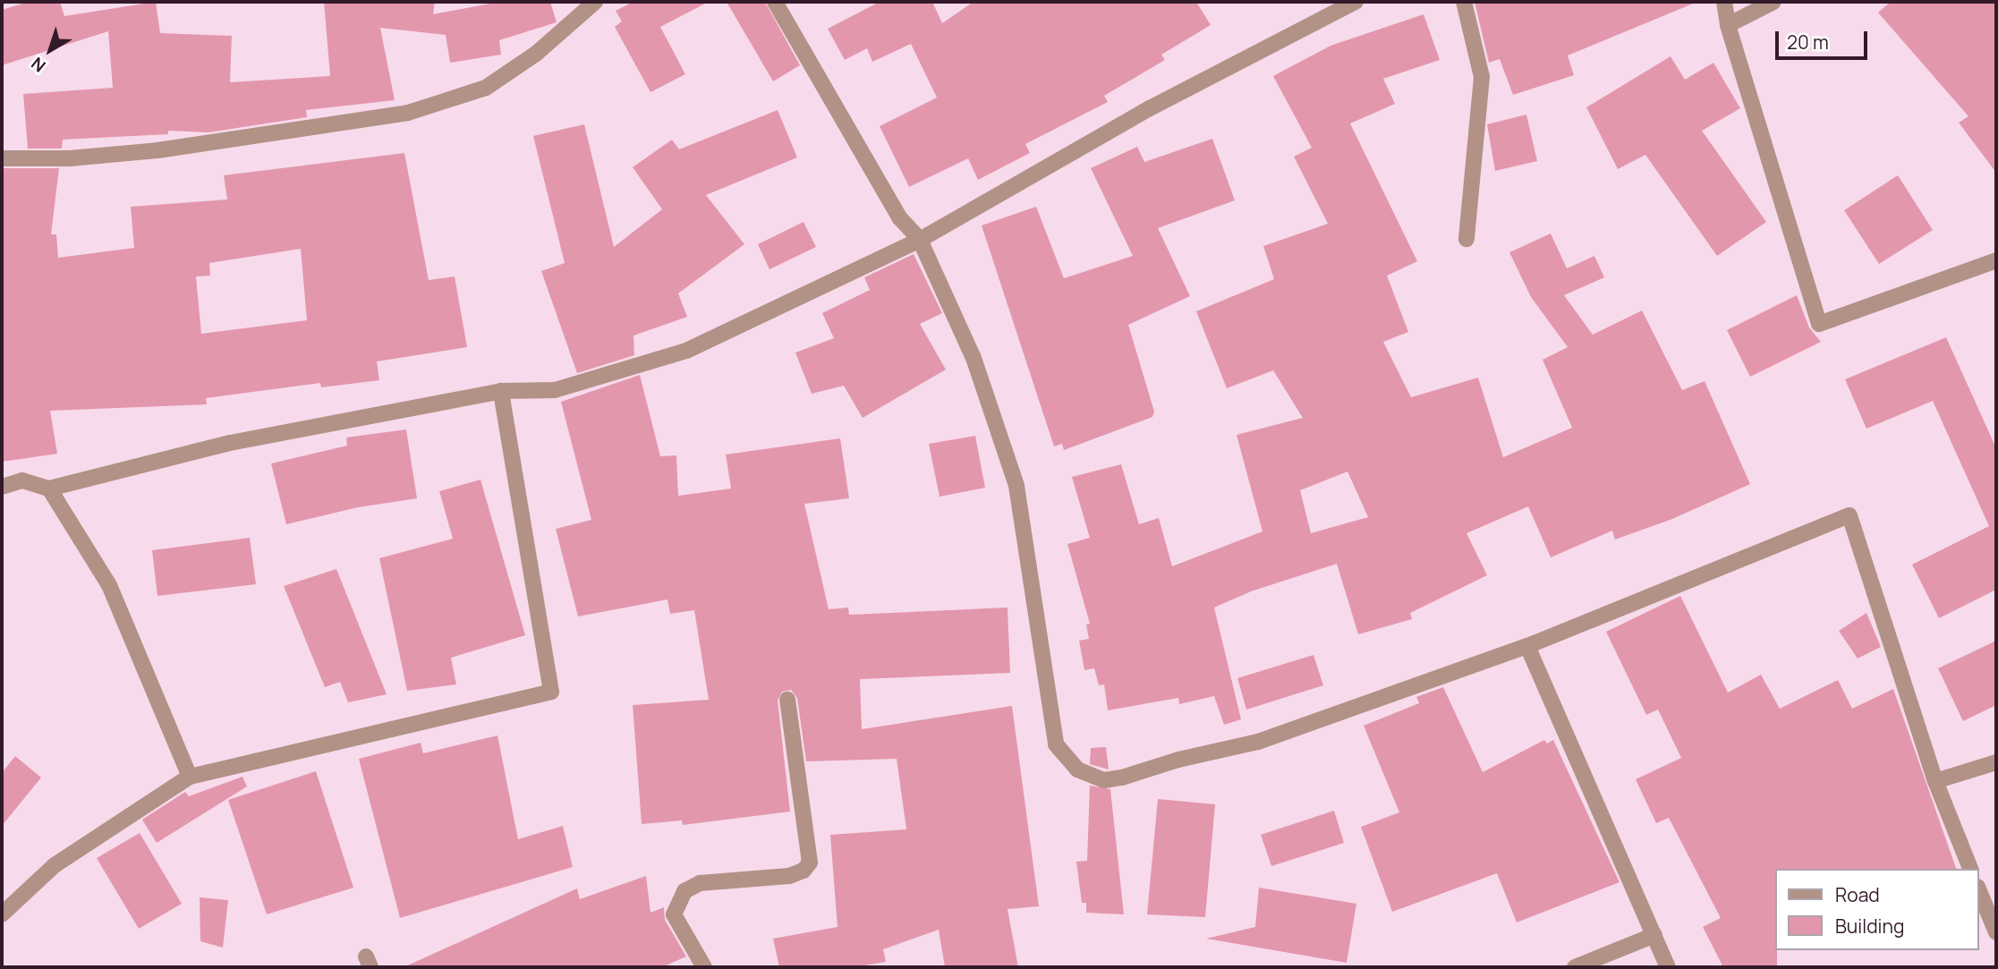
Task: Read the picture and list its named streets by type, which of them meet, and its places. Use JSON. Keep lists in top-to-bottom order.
{
  "legend": ["Road", "Building"],
  "scale_bar": "20 m",
  "north": "bottom left"
}
